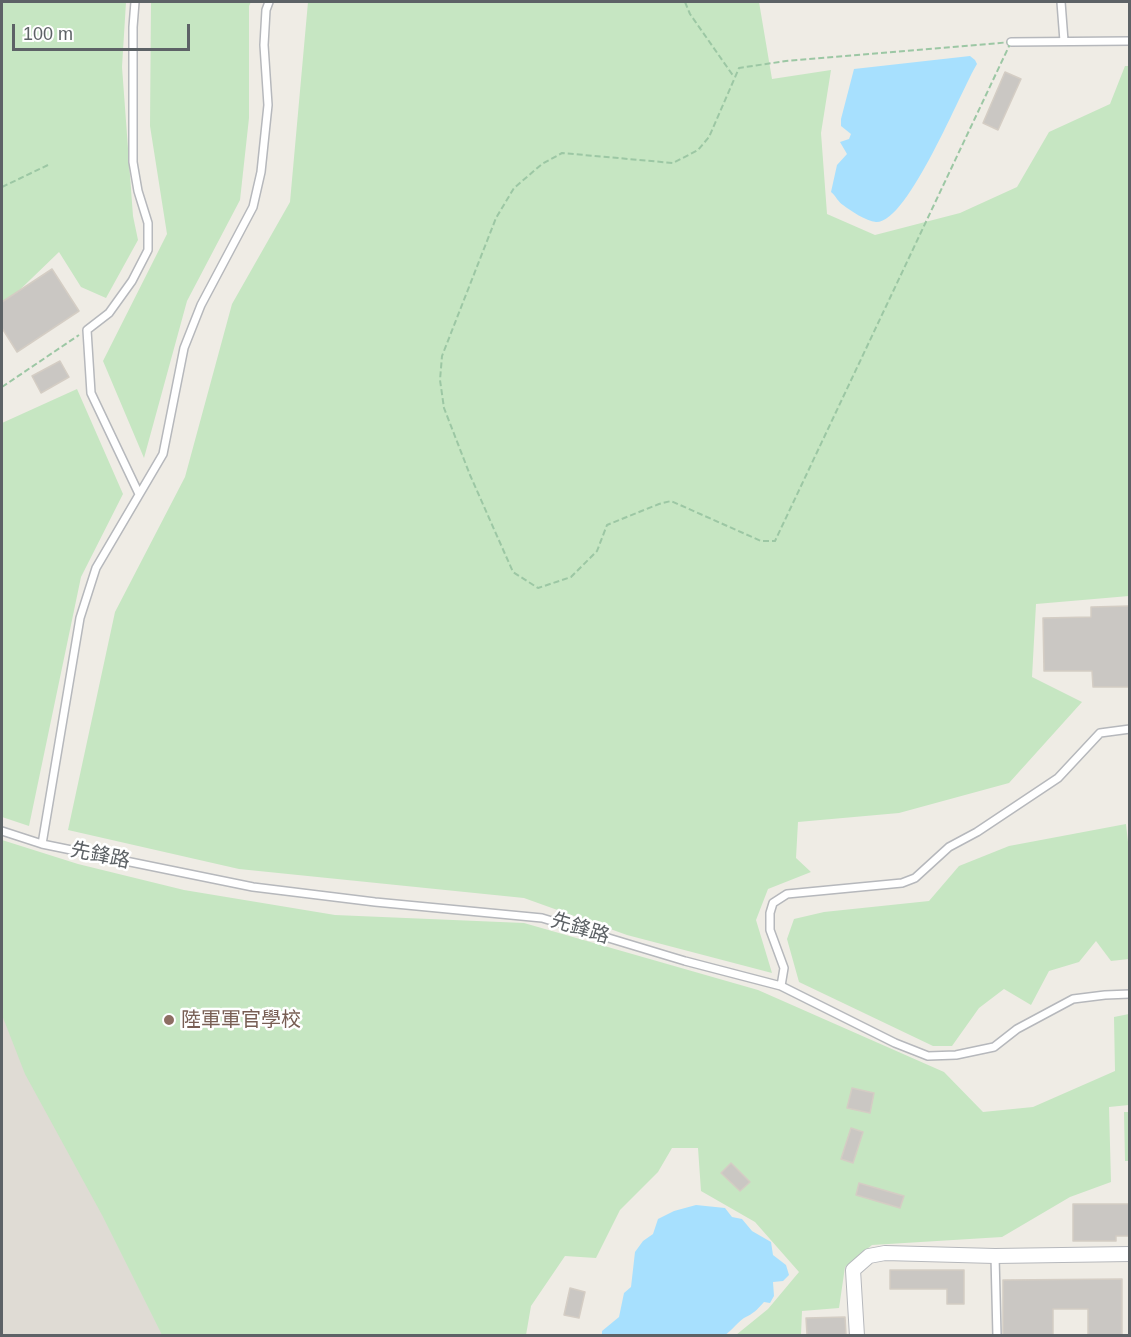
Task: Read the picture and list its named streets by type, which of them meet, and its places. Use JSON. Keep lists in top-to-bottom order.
{
  "streets": {
    "lane": ["先鋒路"]
  },
  "places": ["陸軍軍官學校"],
  "scale_bar": "100 m"
}
